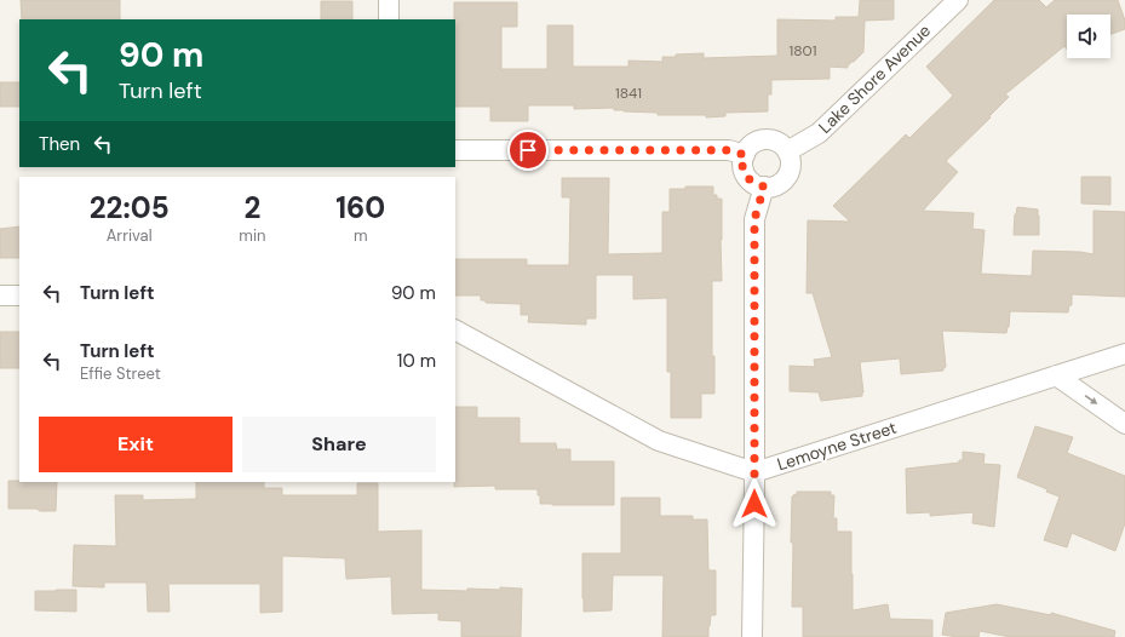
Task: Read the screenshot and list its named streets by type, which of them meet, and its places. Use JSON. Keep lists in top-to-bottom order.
{
  "streets": {
    "street": ["Lake Shore Avenue", "Lemoyne Street"]
  },
  "house_numbers": ["1801", "1841"],
  "page": {
    "turn": ["90 m", "Turn left"],
    "then": "Then",
    "eta": [
      "22:05",
      "Arrival",
      "2",
      "min",
      "160",
      "m"
    ],
    "list": [
      {
        "name": "Turn left",
        "value": "90 m"
      },
      {
        "name": "Turn left",
        "note": "Effie Street",
        "value": "10 m"
      }
    ],
    "buttons": ["Exit", "Share"]
  }
}
